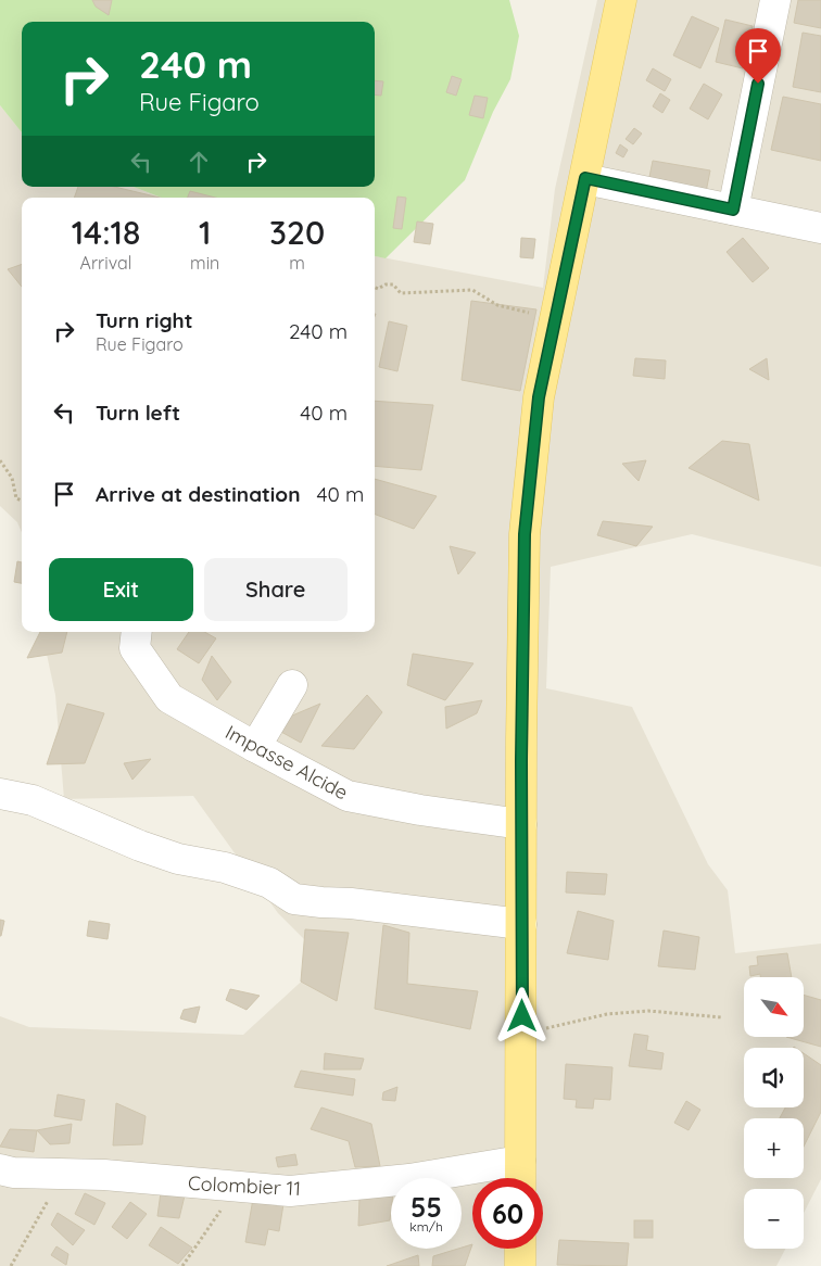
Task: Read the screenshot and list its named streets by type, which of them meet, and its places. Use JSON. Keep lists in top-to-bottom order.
{
  "streets": {
    "street": ["Impasse Alcide", "Colombier 11"]
  },
  "north": "bottom right",
  "page": {
    "turn": ["240 m", "Rue Figaro"],
    "eta": [
      "14:18",
      "Arrival",
      "1",
      "min",
      "320",
      "m"
    ],
    "list": [
      {
        "name": "Turn right",
        "note": "Rue Figaro",
        "value": "240 m"
      },
      {
        "name": "Turn left",
        "value": "40 m"
      },
      {
        "name": "Arrive at destination",
        "value": "40 m"
      }
    ],
    "buttons": ["Exit", "Share"],
    "map_buttons": ["+", "−"],
    "speed": "55 km/h",
    "limit": "60"
  }
}
